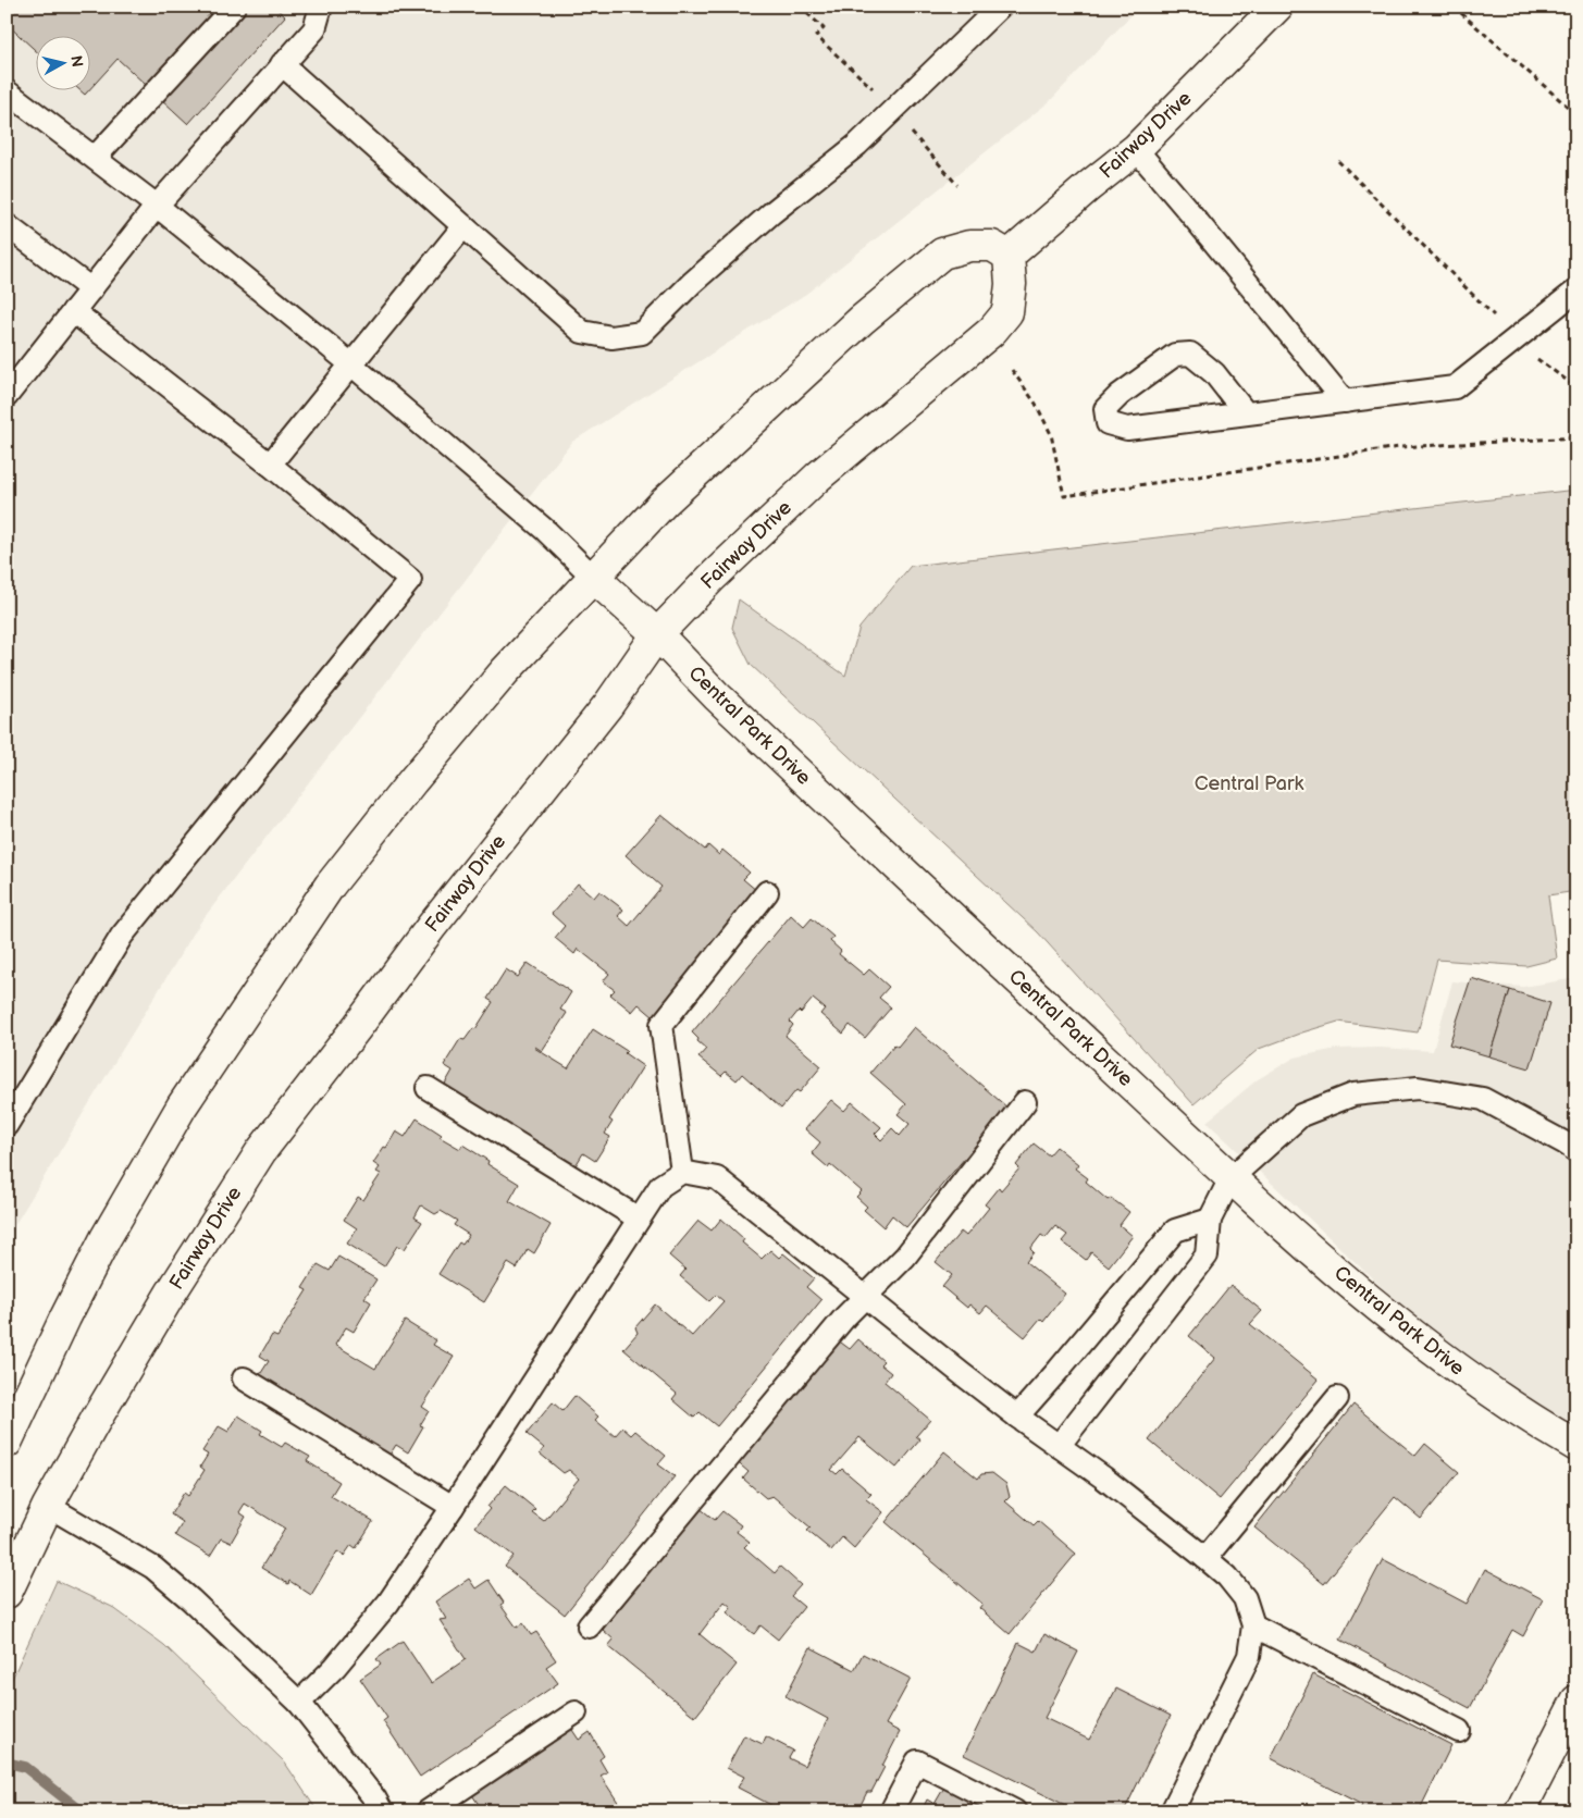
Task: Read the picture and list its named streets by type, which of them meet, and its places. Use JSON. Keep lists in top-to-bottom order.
{
  "streets": {
    "main road": ["Fairway Drive", "Central Park Drive"]
  },
  "crossings": [
    ["Fairway Drive", "Central Park Drive"]
  ],
  "parks": ["Central Park"],
  "north": "right"
}
